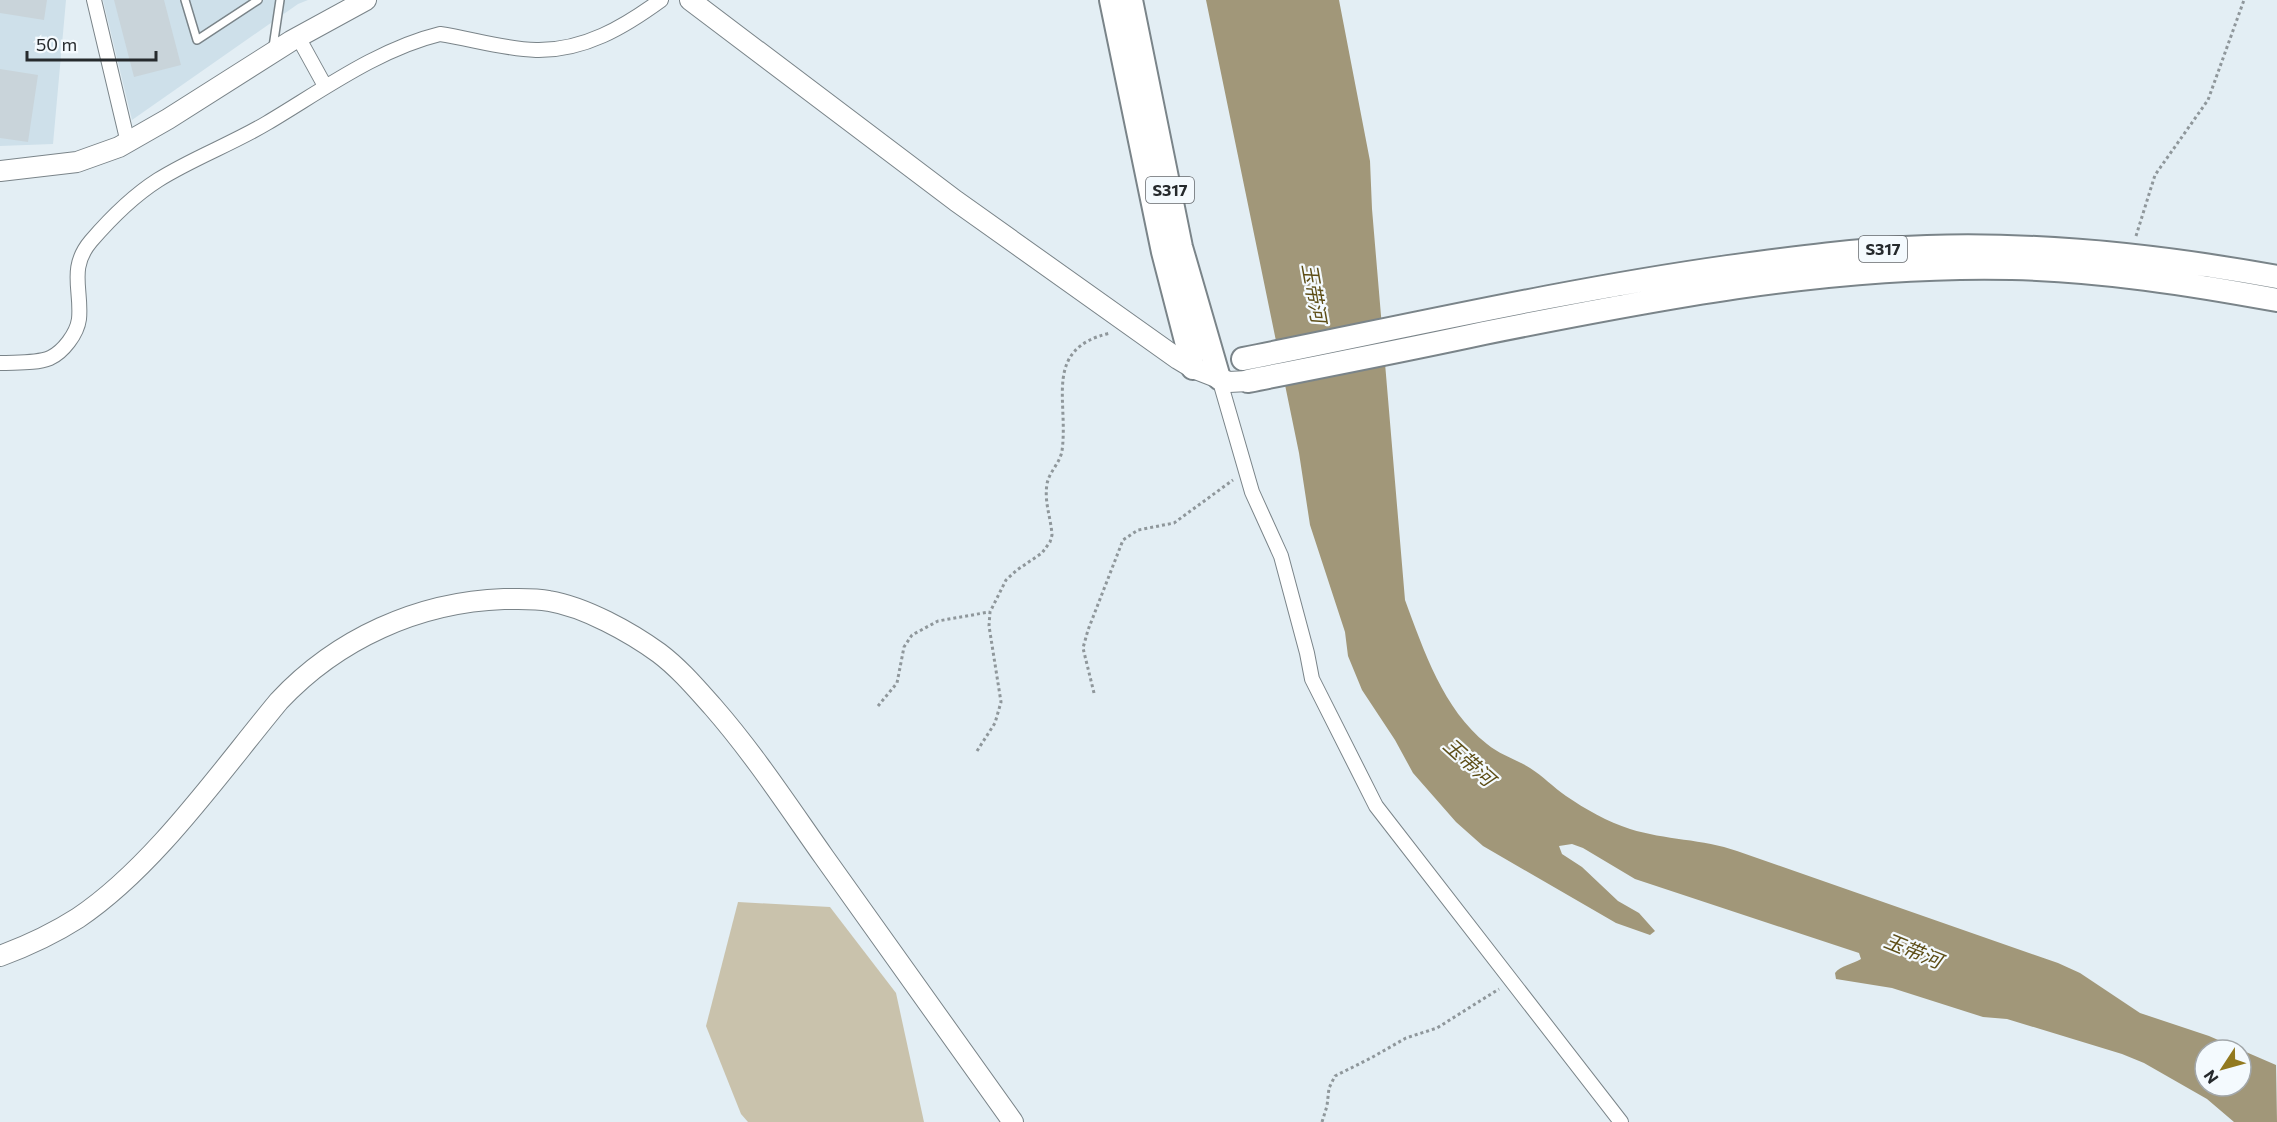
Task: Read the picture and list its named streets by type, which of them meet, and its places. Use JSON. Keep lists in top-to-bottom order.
{
  "streets": {
    "main road": ["S317"]
  },
  "water": ["玉带河"],
  "scale_bar": "50 m",
  "north": "bottom left"
}
